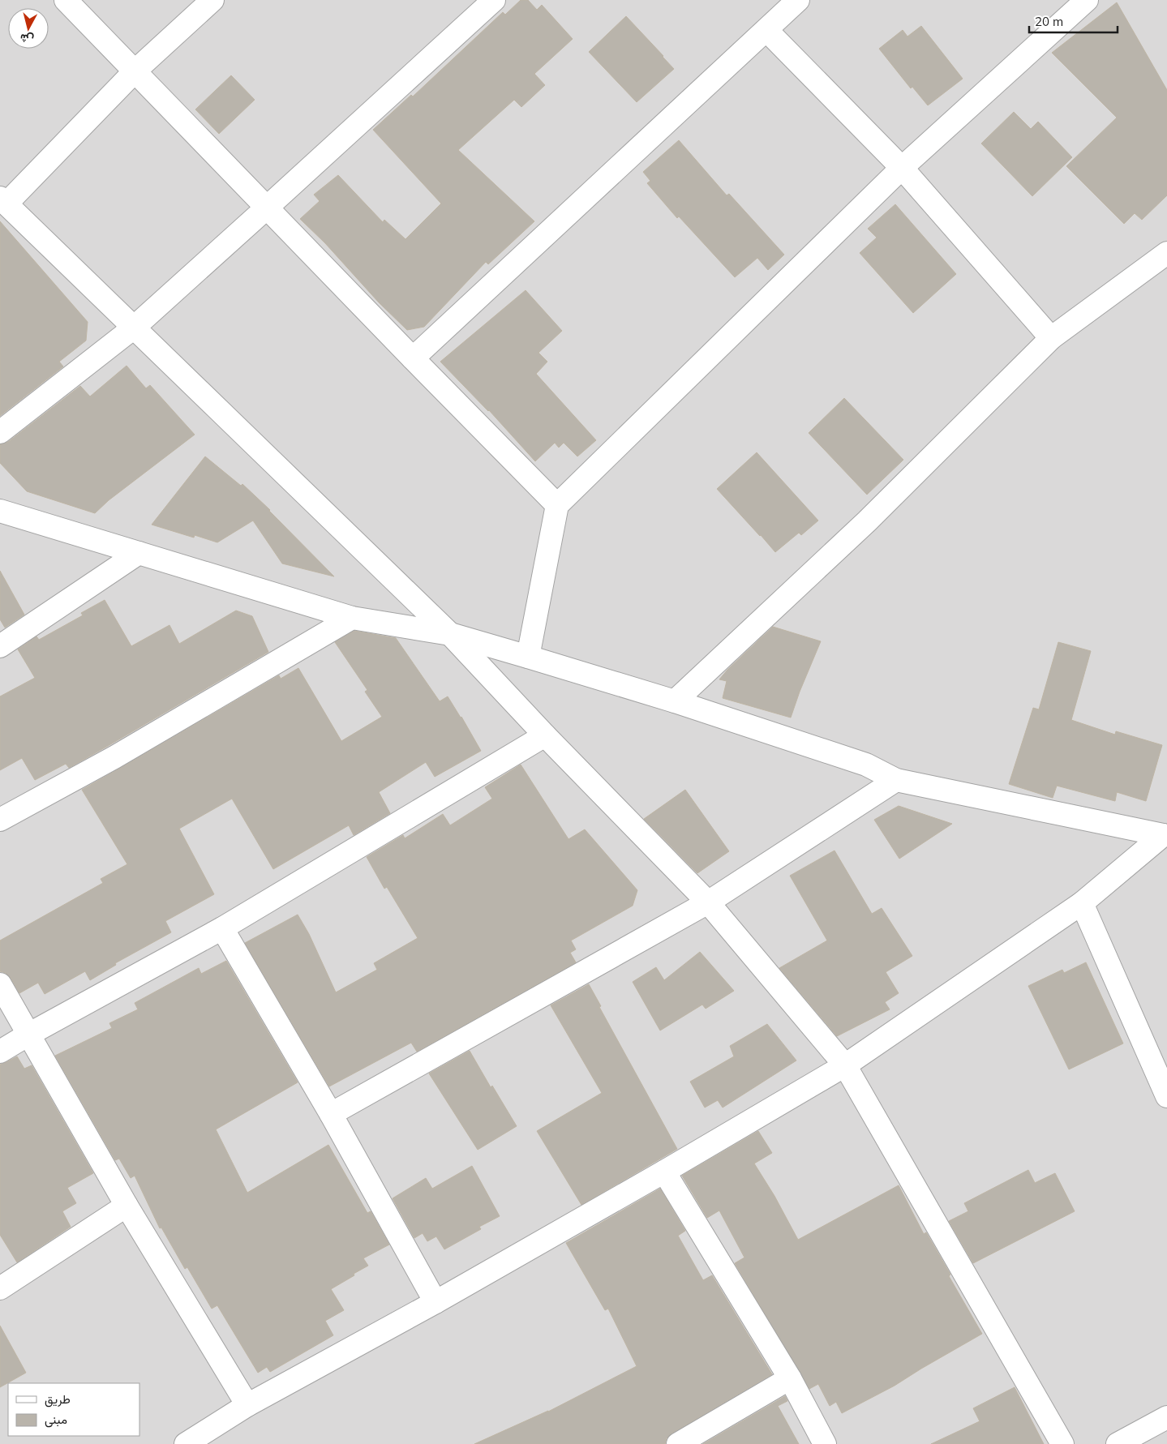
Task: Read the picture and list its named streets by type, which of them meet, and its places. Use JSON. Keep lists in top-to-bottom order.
{
  "legend": ["طريق", "مبنى"],
  "scale_bar": "20 m",
  "north": "bottom"
}
